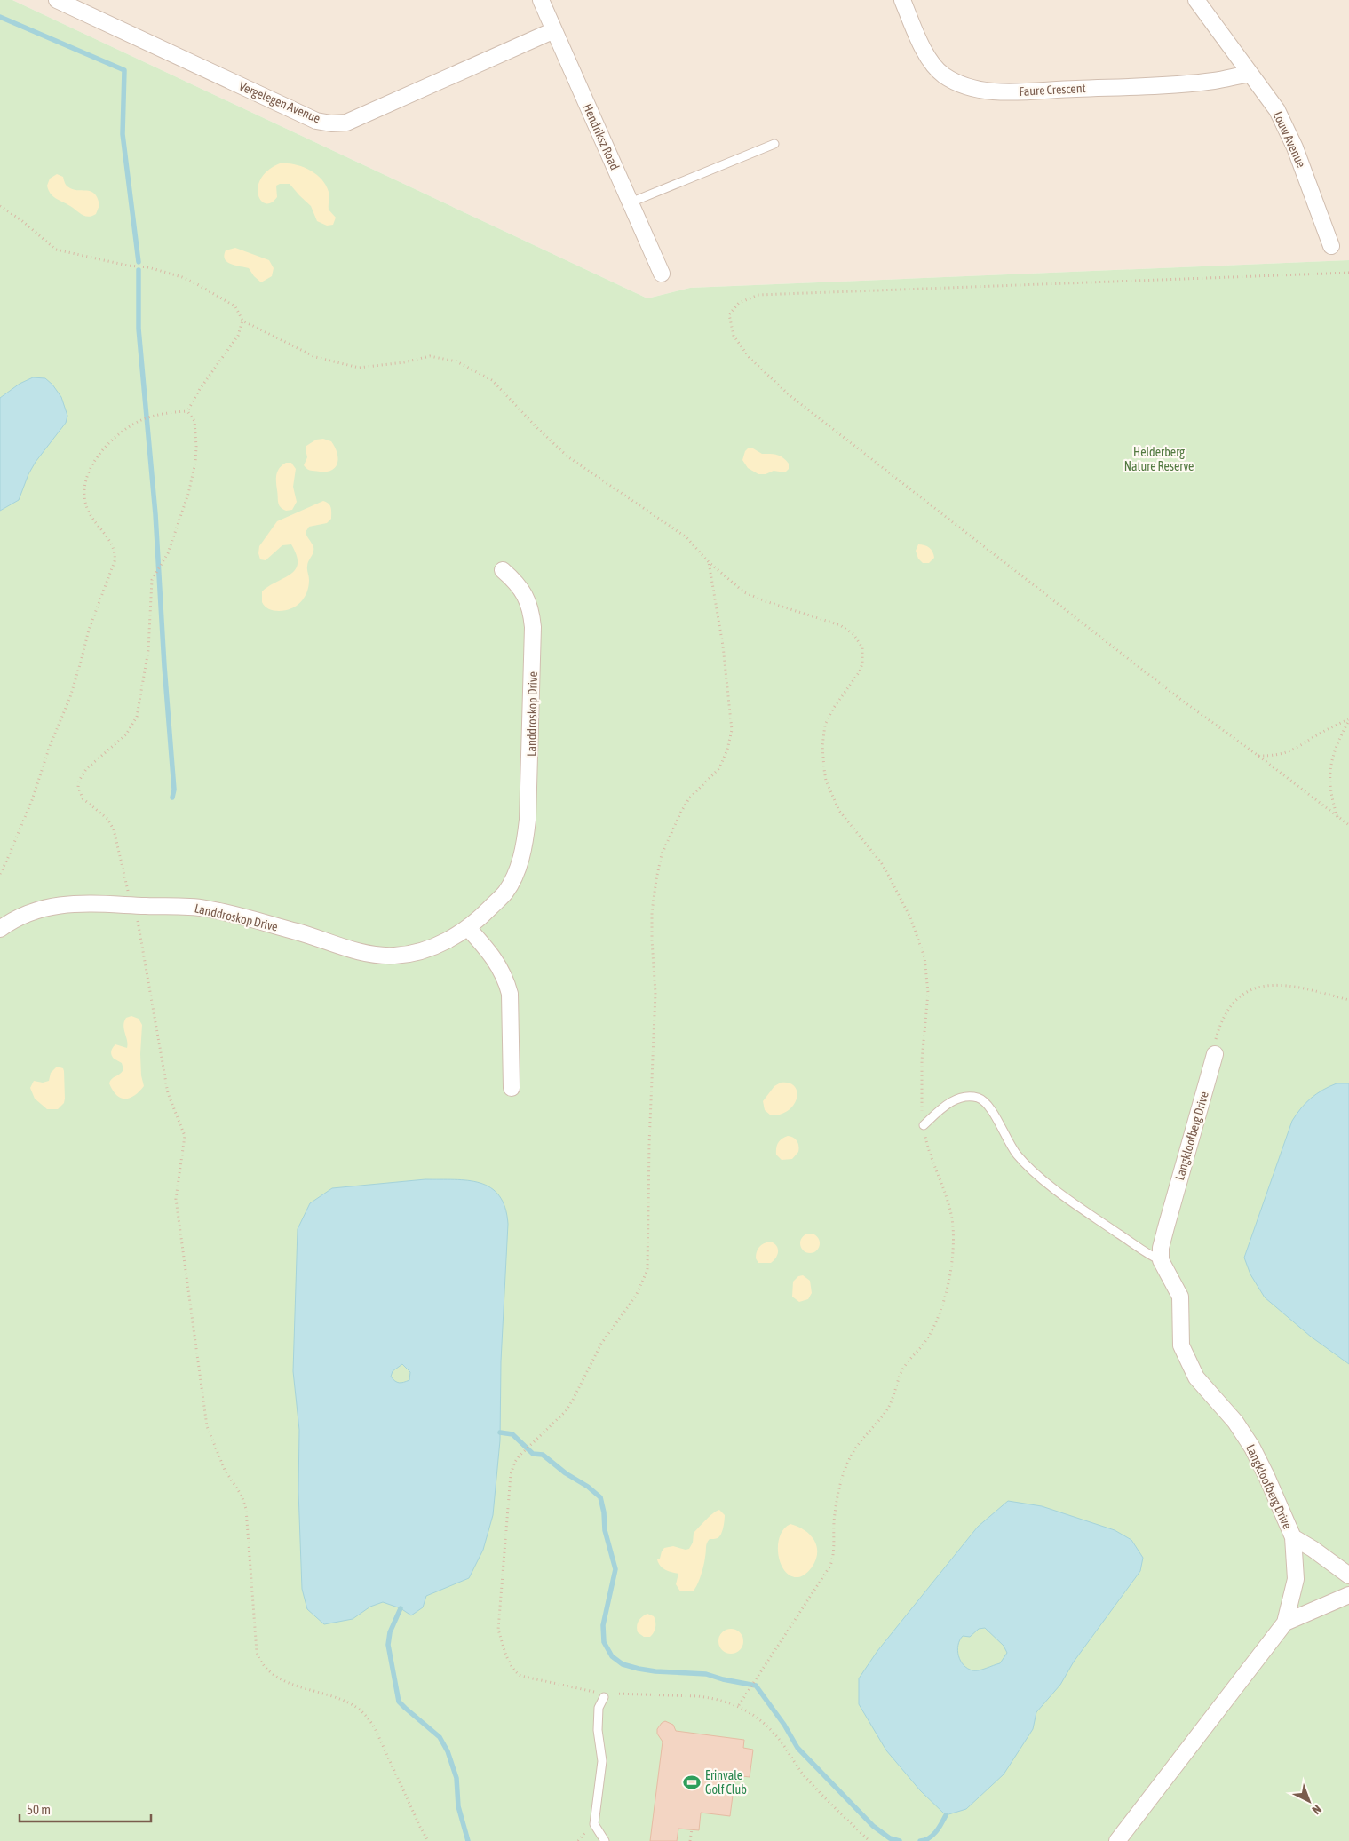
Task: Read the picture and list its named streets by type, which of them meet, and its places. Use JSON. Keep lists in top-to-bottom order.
{
  "streets": {
    "street": [
      "Faure Crescent",
      "Vergelegen Avenue",
      "Hendriksz Road",
      "Louw Avenue",
      "Landdroskop Drive",
      "Langkloofberg Drive"
    ]
  },
  "crossings": [
    ["Faure Crescent", "Louw Avenue"],
    ["Vergelegen Avenue", "Hendriksz Road"]
  ],
  "parks": ["Helderberg Nature Reserve"],
  "places": {
    "sports": ["Erinvale Golf Club"]
  },
  "scale_bar": "50 m",
  "north": "bottom right"
}
